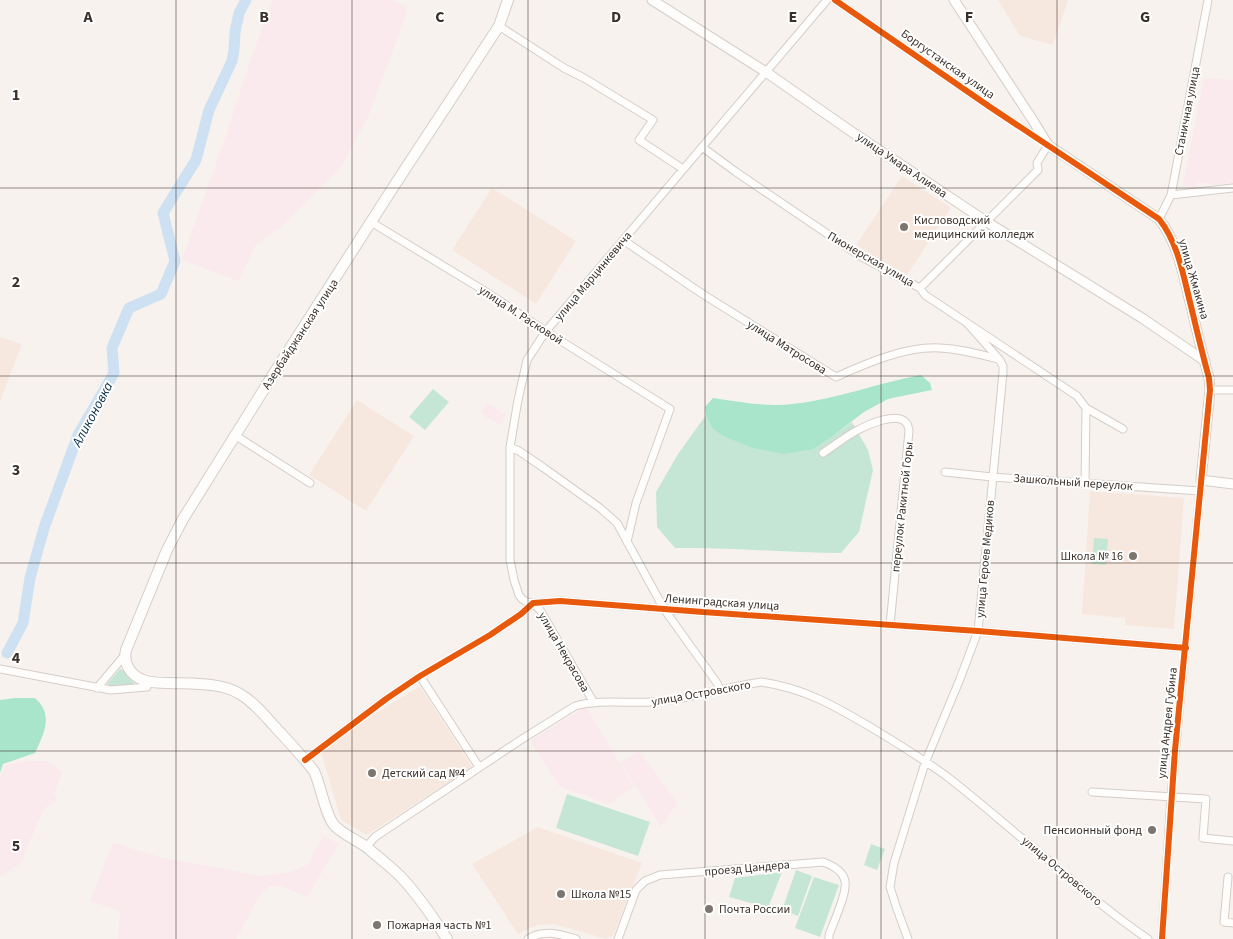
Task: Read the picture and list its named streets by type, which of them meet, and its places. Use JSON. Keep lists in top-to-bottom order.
{
  "streets": {
    "main road": ["Азербайджанская улица"],
    "street": [
      "Боргустанская улица",
      "Станичная улица",
      "улица Умара Алиева",
      "Пионерская улица",
      "улица Марцинкевича",
      "улица Жмакина",
      "улица М. Расковой",
      "улица Матросова",
      "Зашкольный переулок",
      "переулок Ракитной Горы",
      "улица Героев Медиков",
      "Ленинградская улица",
      "улица Некрасова",
      "улица Островского",
      "улица Андрея Губина",
      "проезд Цандера"
    ]
  },
  "crossings": [
    ["Боргустанская улица", "улица Жмакина"],
    ["Станичная улица", "улица Жмакина"],
    ["улица Умара Алиева", "улица Марцинкевича"],
    ["улица Умара Алиева", "улица Жмакина"],
    ["Пионерская улица", "улица Марцинкевича"],
    ["улица Марцинкевича", "улица М. Расковой"],
    ["улица Марцинкевича", "улица Матросова"],
    ["улица Марцинкевича", "Ленинградская улица"],
    ["улица Марцинкевича", "улица Некрасова"],
    ["улица Жмакина", "улица Андрея Губина"],
    ["улица М. Расковой", "Азербайджанская улица"],
    ["улица Матросова", "улица Героев Медиков"],
    ["Зашкольный переулок", "улица Героев Медиков"],
    ["Зашкольный переулок", "улица Андрея Губина"],
    ["переулок Ракитной Горы", "Ленинградская улица"],
    ["улица Героев Медиков", "Ленинградская улица"],
    ["улица Героев Медиков", "улица Островского"],
    ["Ленинградская улица", "улица Некрасова"],
    ["Ленинградская улица", "улица Андрея Губина"],
    ["улица Некрасова", "улица Островского"]
  ],
  "water": ["Аликоновка"],
  "places": [
    "Кисловодский медицинский колледж",
    "Школа № 16",
    "Детский сад №4",
    "Пенсионный фонд",
    "Школа №15",
    "Почта России",
    "Пожарная часть №1"
  ],
  "grid": {
    "columns": [
      "A",
      "B",
      "C",
      "D",
      "E",
      "F",
      "G"
    ],
    "rows": [
      "1",
      "2",
      "3",
      "4",
      "5"
    ]
  }
}
